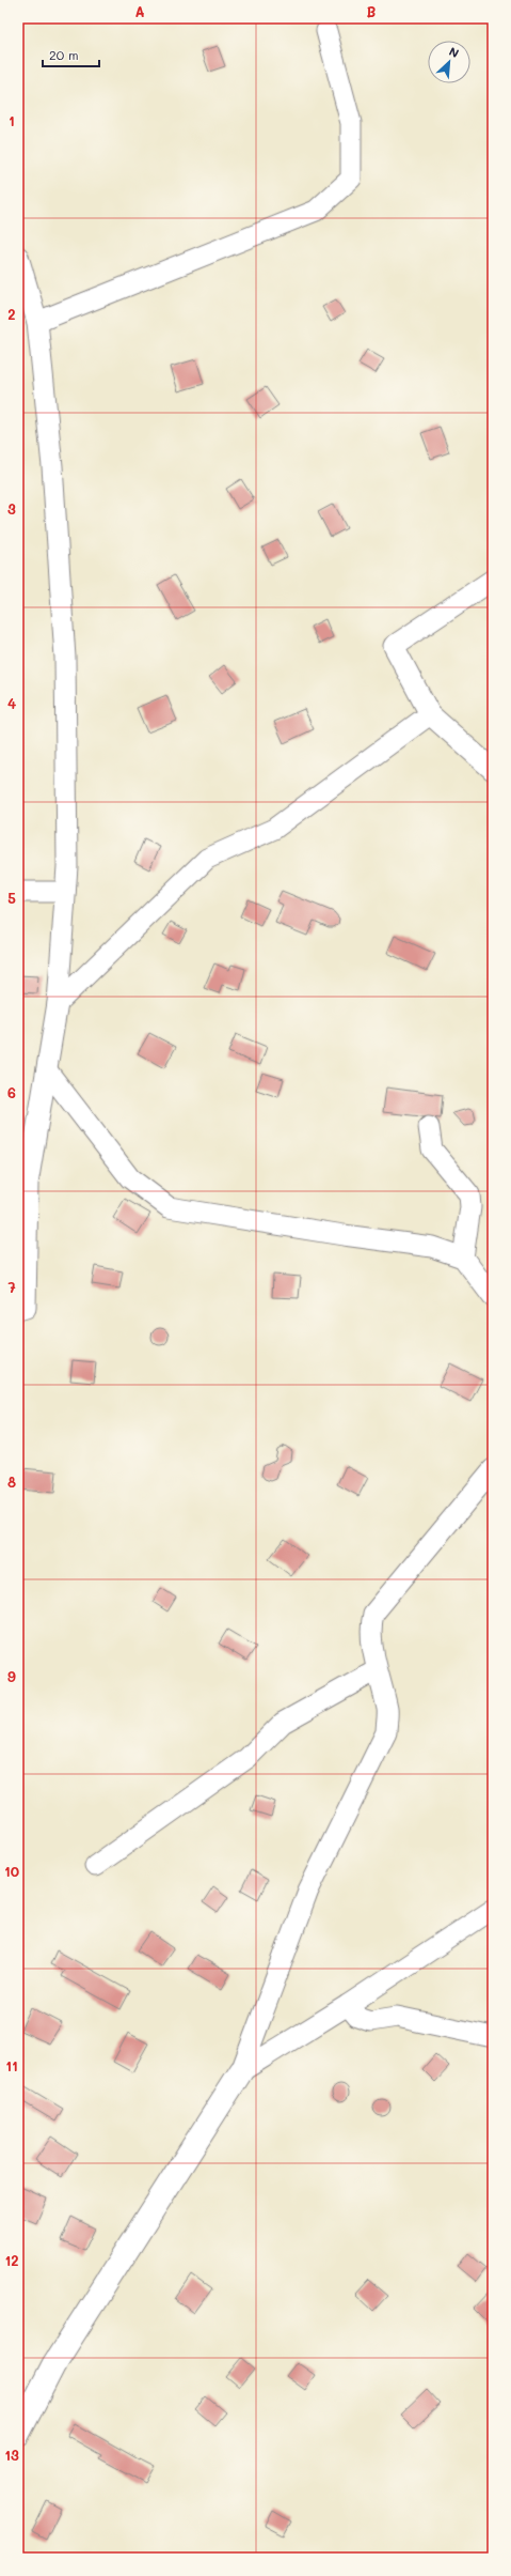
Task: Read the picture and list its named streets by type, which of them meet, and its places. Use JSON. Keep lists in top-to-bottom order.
{
  "scale_bar": "20 m",
  "north": "top right",
  "grid": {
    "columns": ["A", "B"],
    "rows": [
      "1",
      "2",
      "3",
      "4",
      "5",
      "6",
      "7",
      "8",
      "9",
      "10",
      "11",
      "12",
      "13"
    ]
  }
}
